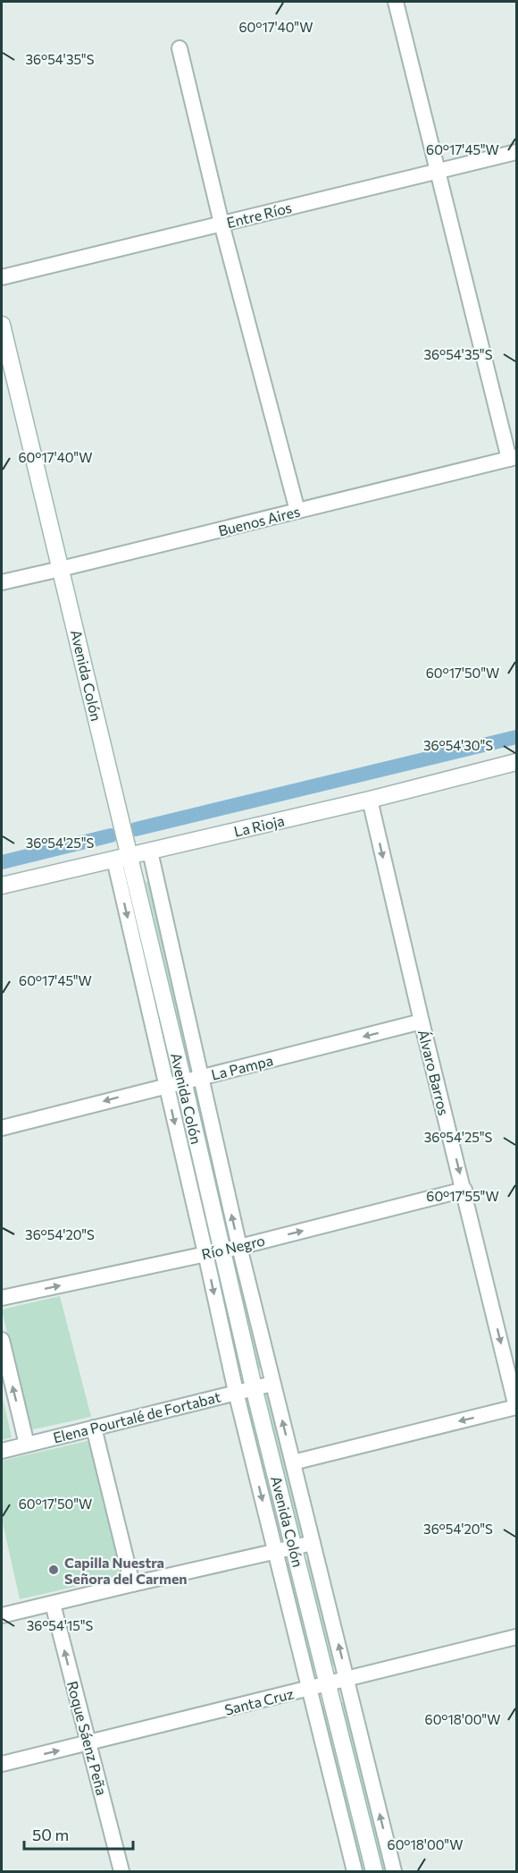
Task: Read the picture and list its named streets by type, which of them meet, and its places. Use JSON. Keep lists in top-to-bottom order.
{
  "streets": {
    "main road": ["Avenida Colón", "La Rioja"],
    "street": [
      "Entre Ríos",
      "Buenos Aires",
      "La Pampa",
      "Álvaro Barros",
      "Río Negro",
      "Elena Pourtalé de Fortabat",
      "Santa Cruz",
      "Roque Sáenz Peña"
    ]
  },
  "crossings": [
    ["Buenos Aires", "Avenida Colón"],
    ["Avenida Colón", "La Rioja"],
    ["Avenida Colón", "La Pampa"],
    ["Avenida Colón", "Río Negro"],
    ["Avenida Colón", "Elena Pourtalé de Fortabat"],
    ["Avenida Colón", "Santa Cruz"],
    ["La Rioja", "Álvaro Barros"],
    ["La Pampa", "Álvaro Barros"],
    ["Álvaro Barros", "Río Negro"],
    ["Santa Cruz", "Roque Sáenz Peña"]
  ],
  "one_way": [
    "La Pampa",
    "Álvaro Barros",
    "Río Negro",
    "Roque Sáenz Peña"
  ],
  "places": ["Capilla Nuestra Señora del Carmen"],
  "scale_bar": "50 m",
  "coordinates": [
    "60°17'40\"W",
    "36°54'35\"S",
    "60°17'45\"W",
    "60°17'50\"W",
    "36°54'30\"S",
    "36°54'25\"S",
    "60°17'55\"W",
    "36°54'20\"S",
    "36°54'15\"S",
    "60°18'00\"W"
  ]
}
